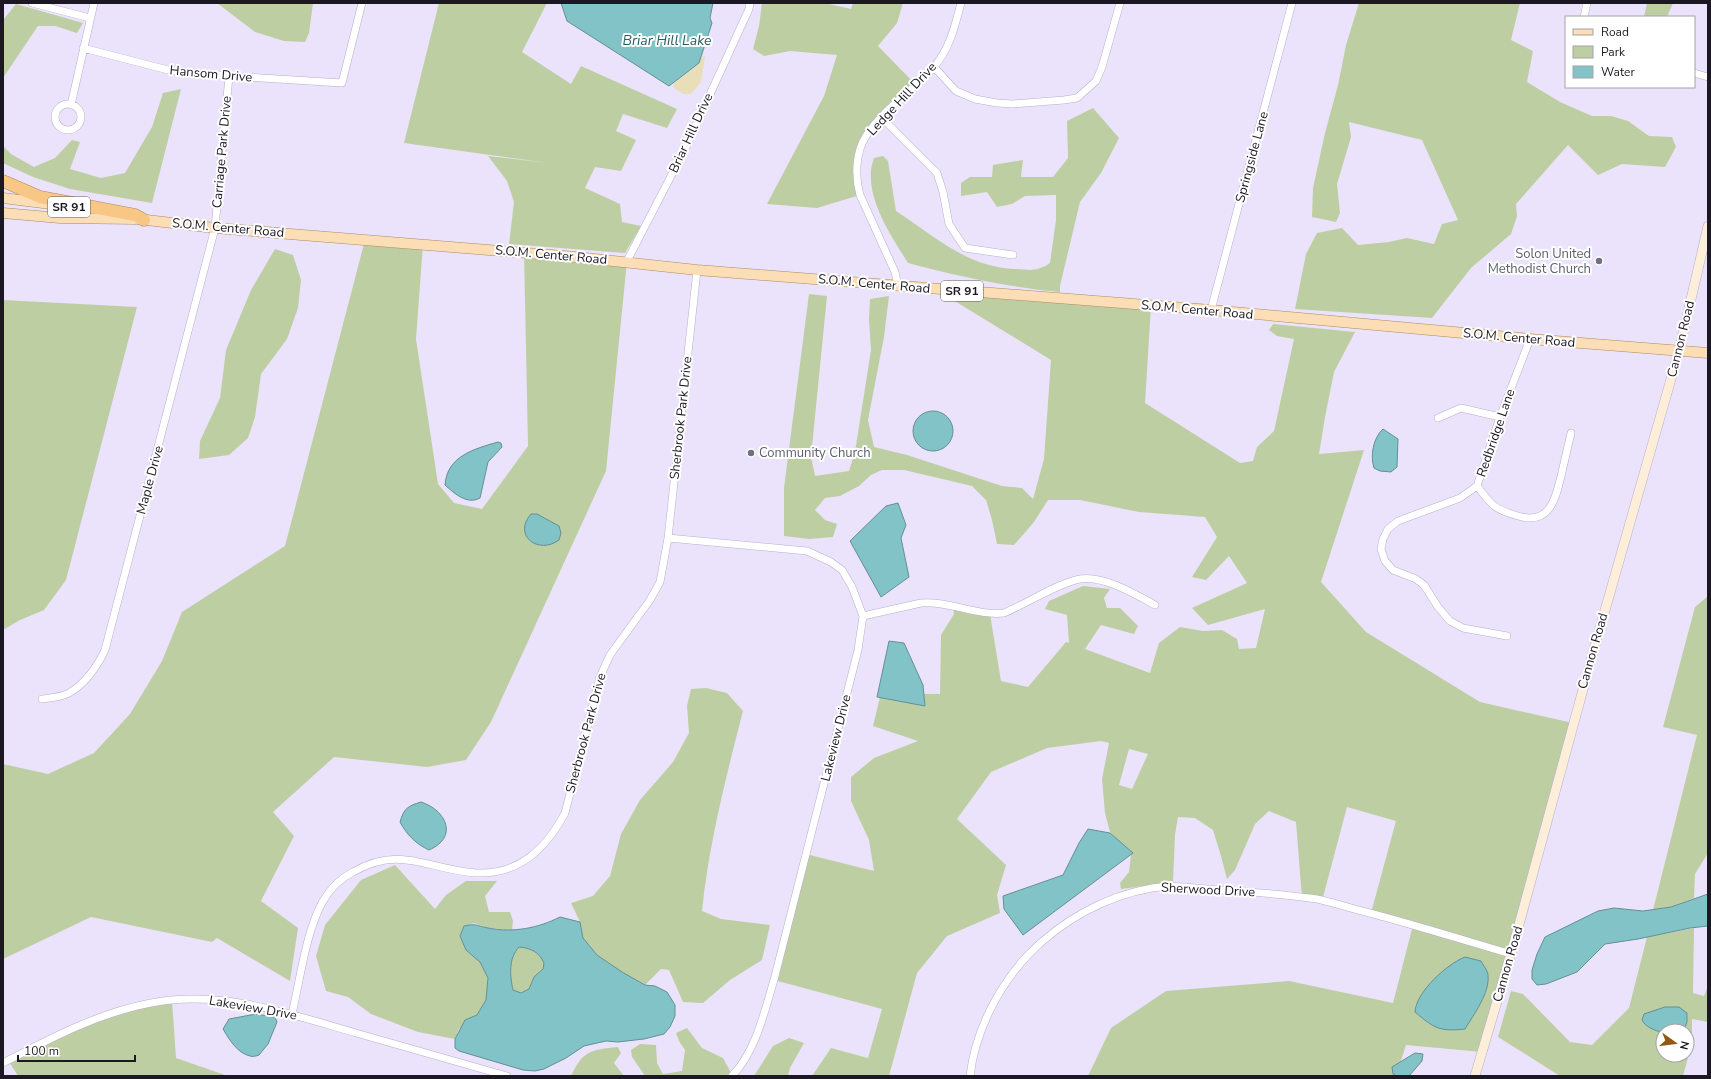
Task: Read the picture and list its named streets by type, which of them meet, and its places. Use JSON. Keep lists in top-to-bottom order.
{
  "streets": {
    "main road": ["SR 91", "S.O.M. Center Road", "Cannon Road"],
    "street": [
      "Hansom Drive",
      "Ledge Hill Drive",
      "Briar Hill Drive",
      "Carriage Park Drive",
      "Springside Lane",
      "Sherbrook Park Drive",
      "Redbridge Lane",
      "Maple Drive",
      "Lakeview Drive",
      "Sherwood Drive"
    ]
  },
  "crossings": [
    ["Hansom Drive", "Carriage Park Drive"],
    ["Ledge Hill Drive", "S.O.M. Center Road"],
    ["Briar Hill Drive", "S.O.M. Center Road"],
    ["Carriage Park Drive", "S.O.M. Center Road"],
    ["Carriage Park Drive", "Maple Drive"],
    ["Springside Lane", "S.O.M. Center Road"],
    ["S.O.M. Center Road", "Cannon Road"],
    ["S.O.M. Center Road", "Sherbrook Park Drive"],
    ["S.O.M. Center Road", "Redbridge Lane"],
    ["S.O.M. Center Road", "Maple Drive"],
    ["Cannon Road", "Sherwood Drive"],
    ["Sherbrook Park Drive", "Lakeview Drive"]
  ],
  "water": ["Briar Hill Lake"],
  "places": ["Solon United Methodist Church", "Community Church"],
  "legend": ["Road", "Park", "Water"],
  "scale_bar": "100 m",
  "north": "right"
}
